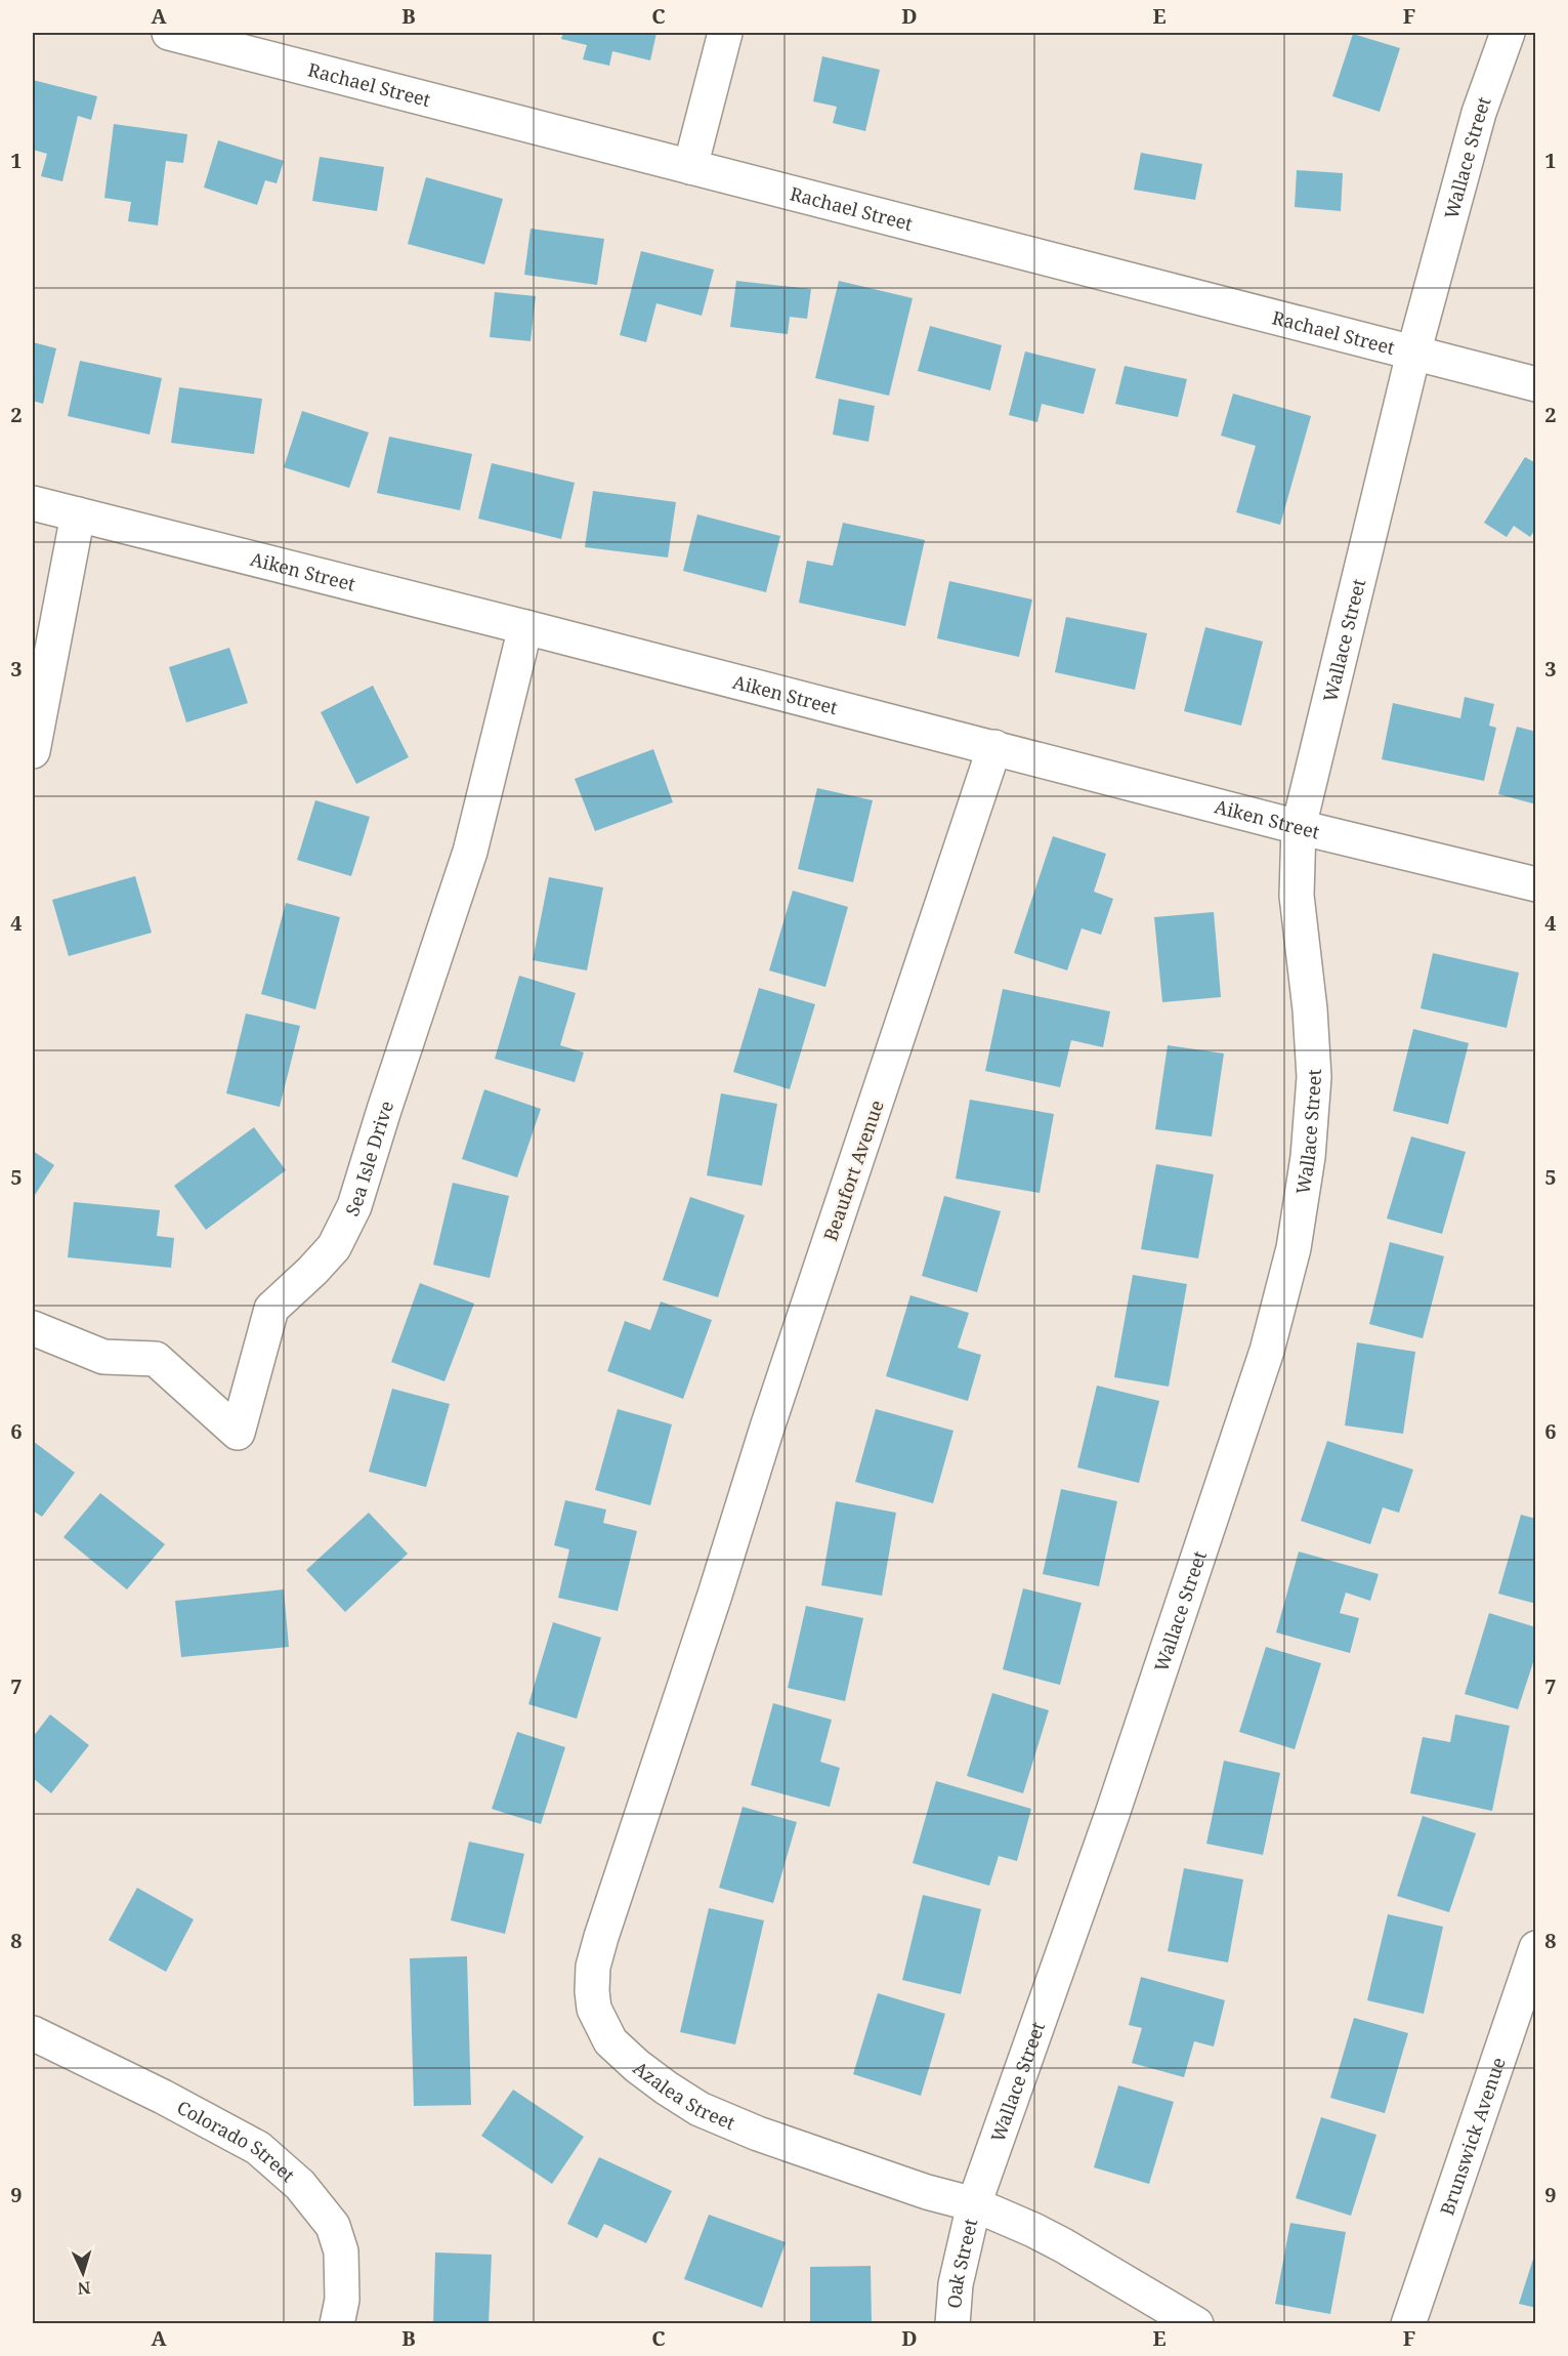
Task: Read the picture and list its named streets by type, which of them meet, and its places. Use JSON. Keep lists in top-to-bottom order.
{
  "streets": {
    "street": [
      "Rachael Street",
      "Wallace Street",
      "Aiken Street",
      "Sea Isle Drive",
      "Beaufort Avenue",
      "Azalea Street",
      "Brunswick Avenue",
      "Colorado Street",
      "Oak Street"
    ]
  },
  "crossings": [
    ["Rachael Street", "Wallace Street"],
    ["Wallace Street", "Aiken Street"],
    ["Wallace Street", "Azalea Street"],
    ["Wallace Street", "Oak Street"],
    ["Aiken Street", "Sea Isle Drive"],
    ["Aiken Street", "Beaufort Avenue"],
    ["Beaufort Avenue", "Azalea Street"],
    ["Azalea Street", "Oak Street"]
  ],
  "north": "bottom",
  "grid": {
    "columns": [
      "A",
      "B",
      "C",
      "D",
      "E",
      "F"
    ],
    "rows": [
      "1",
      "2",
      "3",
      "4",
      "5",
      "6",
      "7",
      "8",
      "9"
    ]
  }
}
